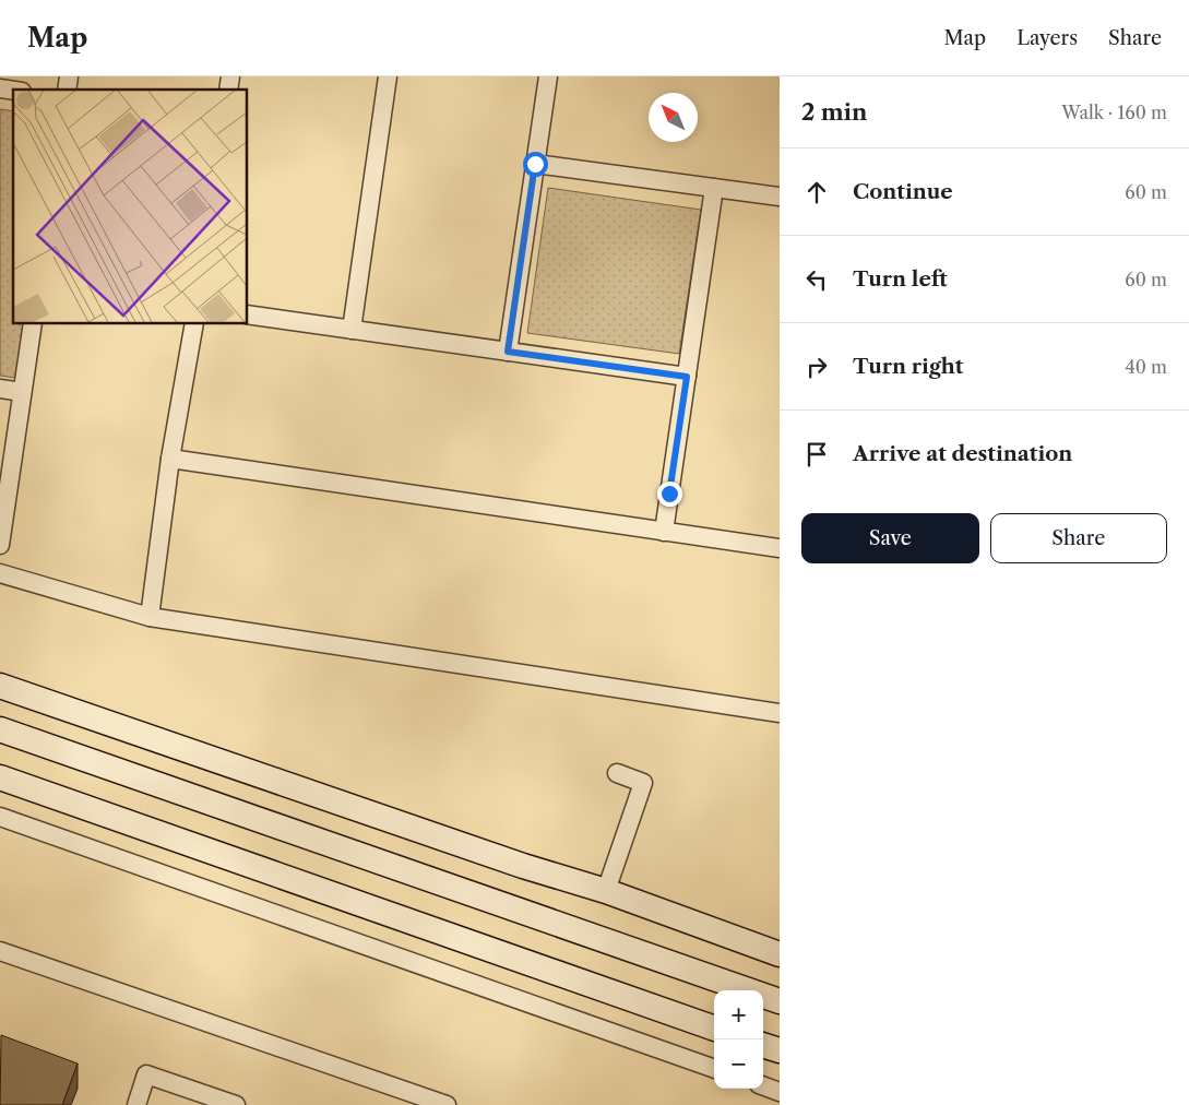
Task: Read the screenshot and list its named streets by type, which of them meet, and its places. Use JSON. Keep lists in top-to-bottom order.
{
  "north": "top left",
  "page": {
    "header": "Map",
    "nav": ["Map", "Layers", "Share"],
    "heading": ["2 min", "Walk · 160 m"],
    "list": [
      ["Continue", "60 m"],
      ["Turn left", "60 m"],
      ["Turn right", "40 m"],
      "Arrive at destination"
    ],
    "buttons": ["Save", "Share"],
    "map_buttons": ["+", "−"]
  }
}
